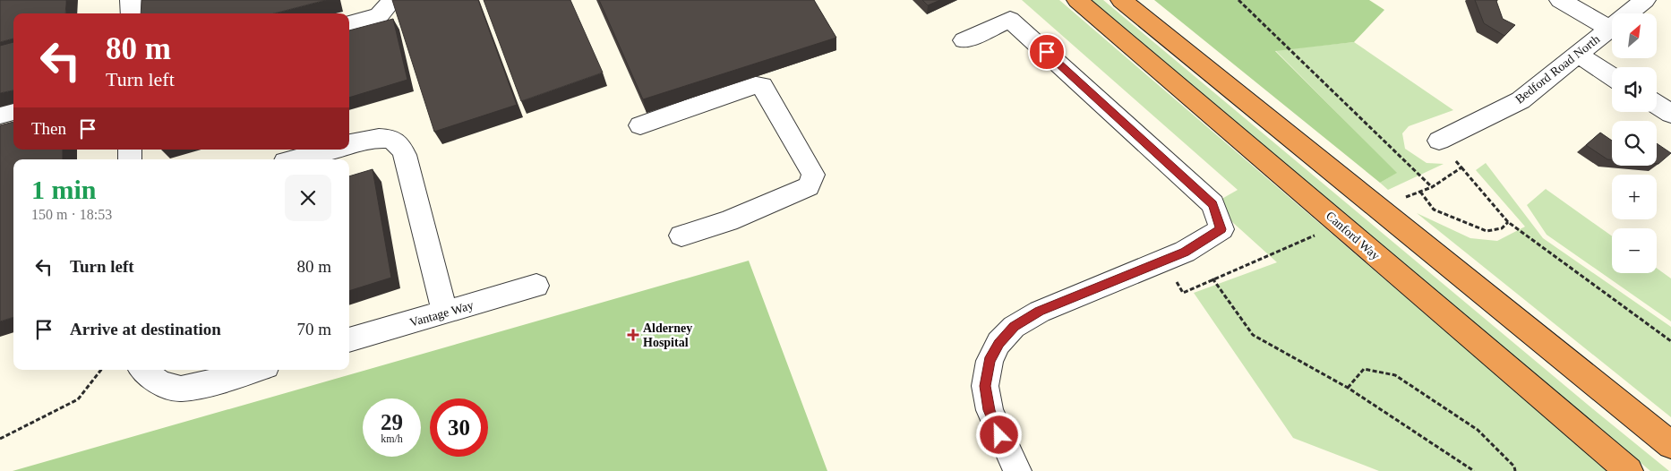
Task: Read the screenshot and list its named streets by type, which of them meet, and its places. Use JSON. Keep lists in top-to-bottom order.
{
  "streets": {
    "highway": ["Canford Way"],
    "street": ["Bedford Road North", "Vantage Way"]
  },
  "places": {
    "health": ["Alderney Hospital"]
  },
  "north": "top right",
  "page": {
    "map_buttons": ["+", "−"],
    "turn": ["80 m", "Turn left"],
    "then": "Then",
    "heading": ["1 min", "150 m · 18:53"],
    "list": [
      {
        "name": "Turn left",
        "value": "80 m"
      },
      {
        "name": "Arrive at destination",
        "value": "70 m"
      }
    ],
    "speed": "29 km/h",
    "limit": "30"
  }
}
